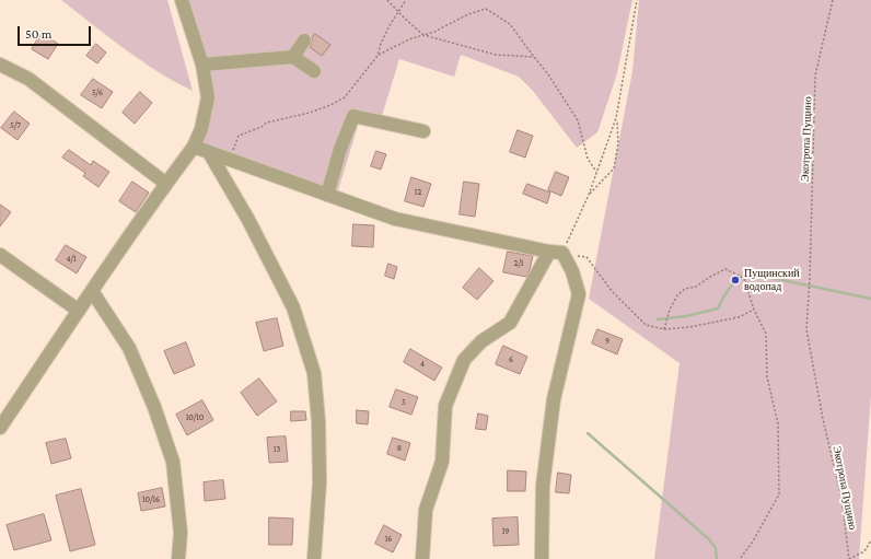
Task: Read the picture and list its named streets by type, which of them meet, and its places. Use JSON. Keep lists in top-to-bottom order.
{
  "streets": {
    "path": ["Экотропа Пущино"]
  },
  "places": ["Пущинский водопад"],
  "house_numbers": [
    "5/6",
    "5/7",
    "12",
    "4/1",
    "2/1",
    "9",
    "6",
    "4",
    "5",
    "10/10",
    "8",
    "13",
    "10/16",
    "19",
    "16"
  ],
  "scale_bar": "50 m"
}
